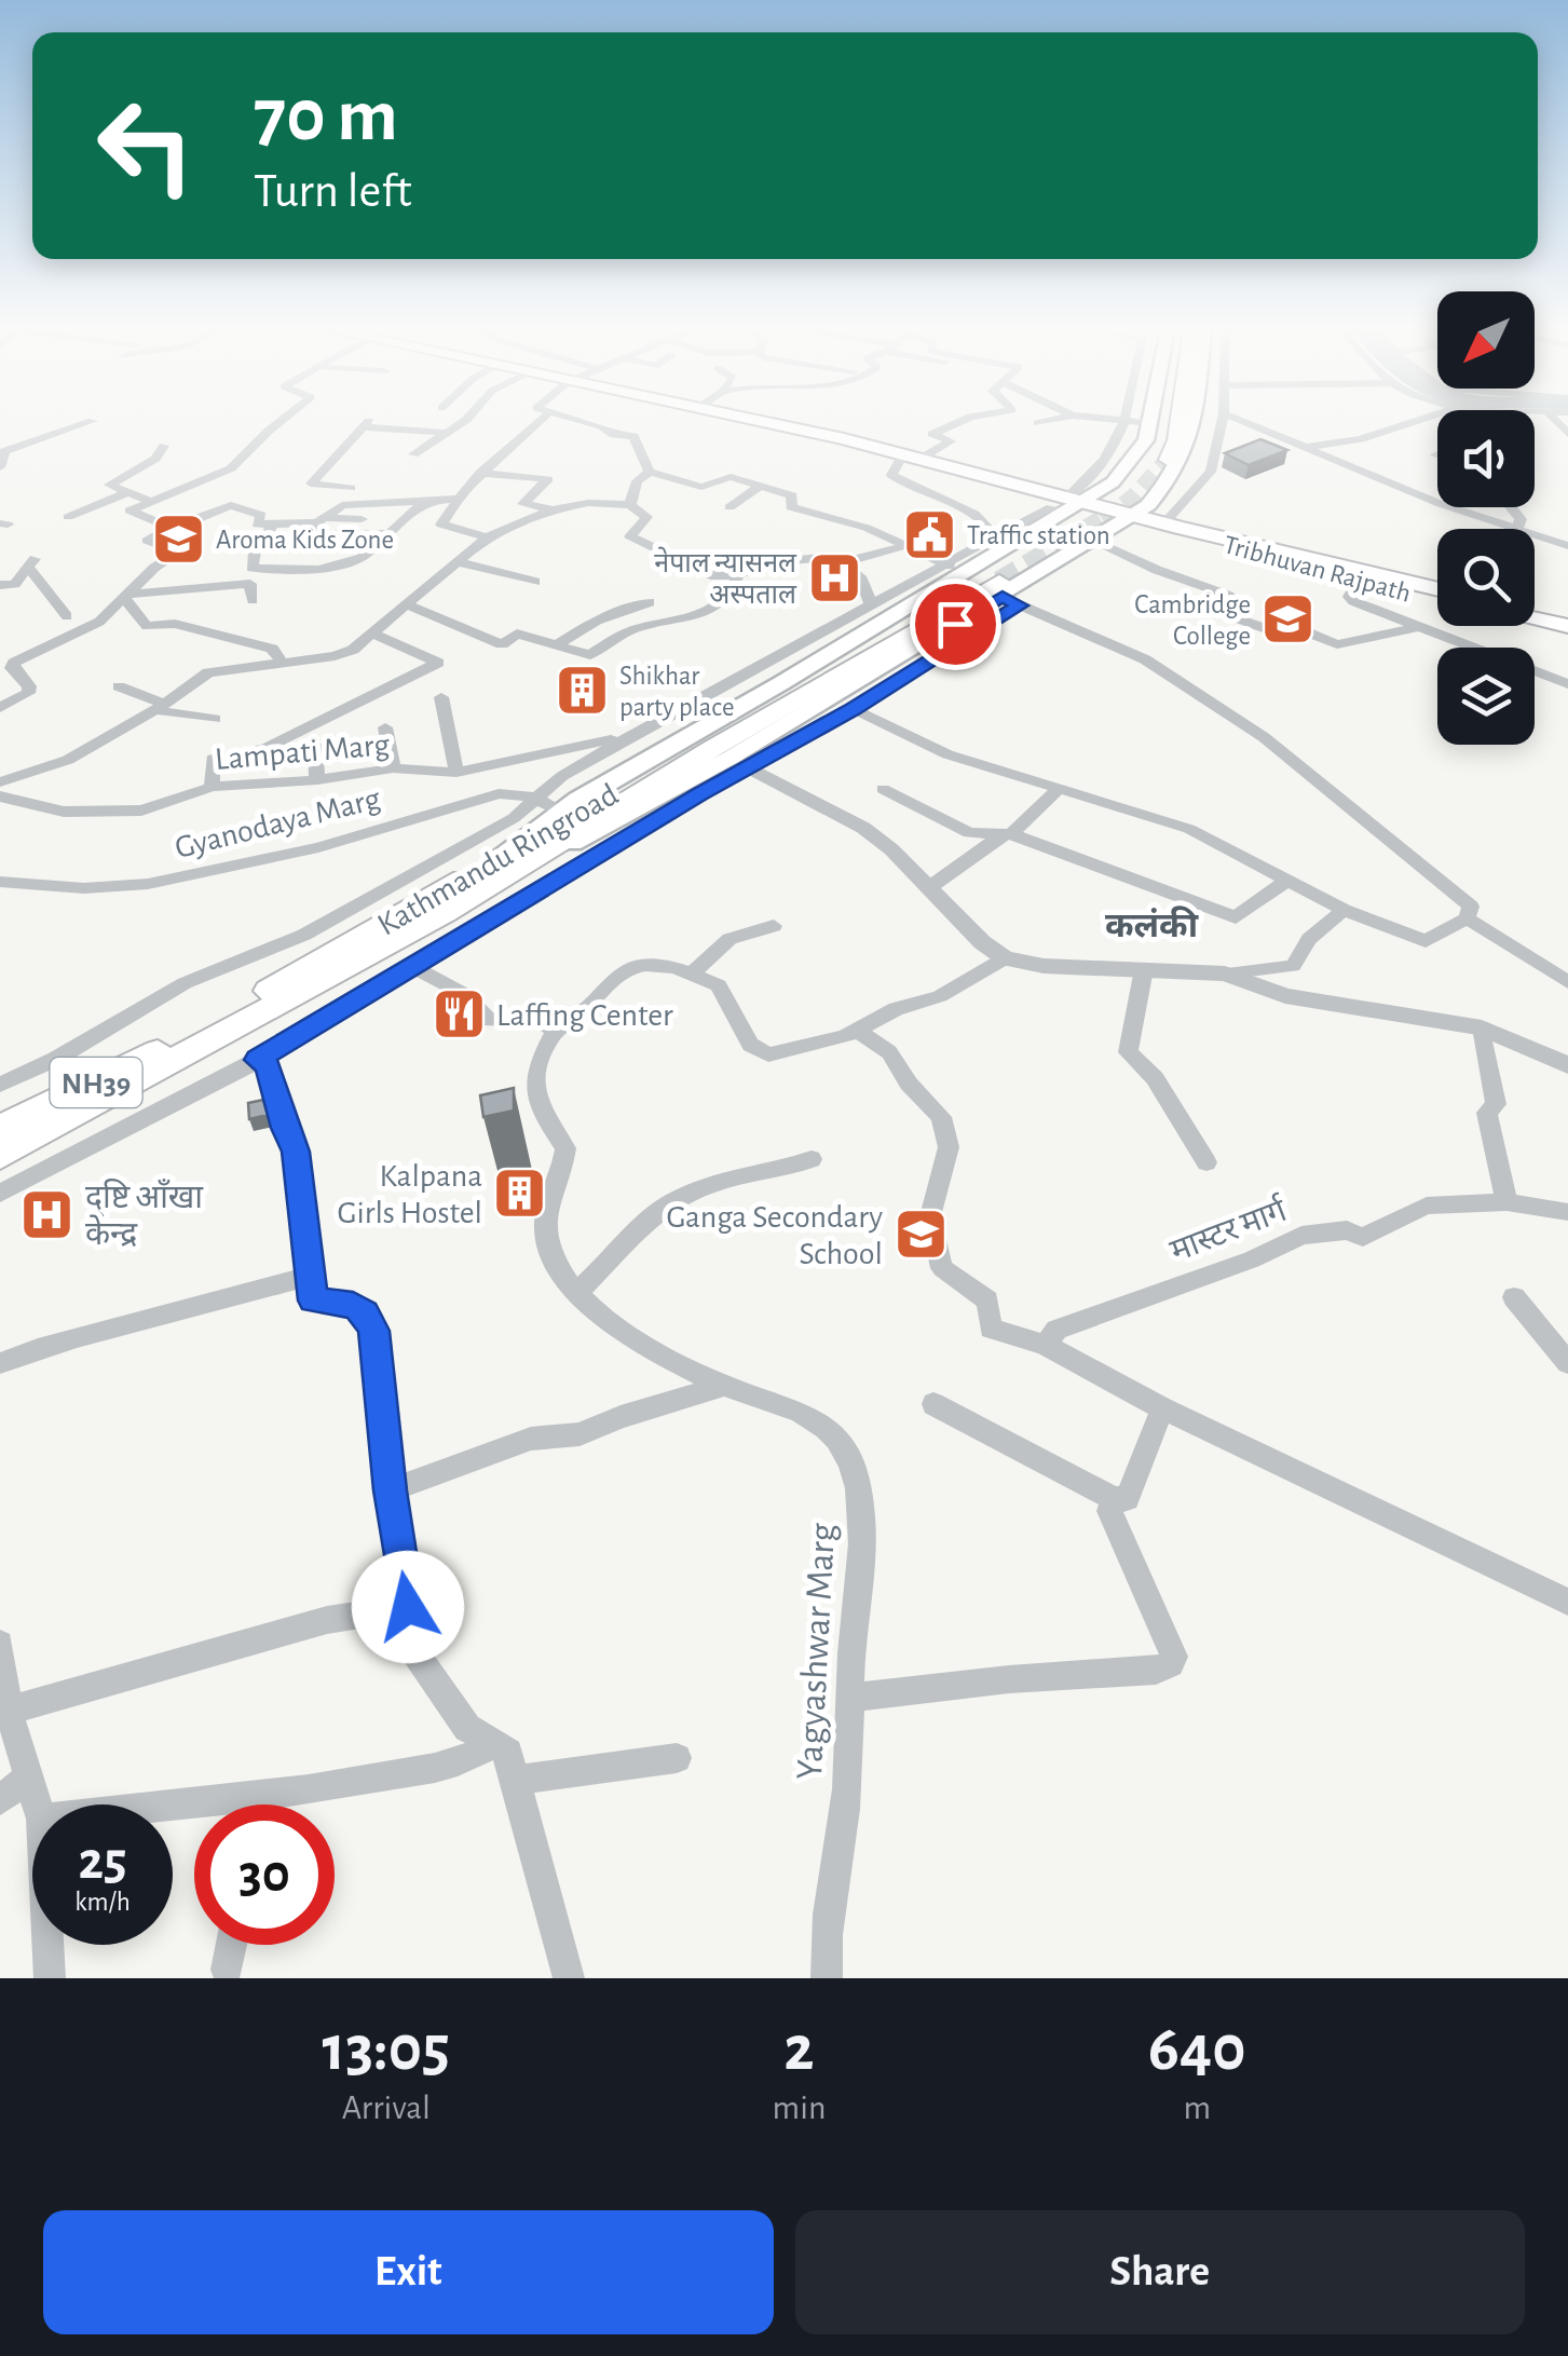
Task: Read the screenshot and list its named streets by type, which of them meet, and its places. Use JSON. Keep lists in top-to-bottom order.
{
  "streets": {
    "highway": ["Tribhuvan Rajpath", "Kathmandu Ringroad", "NH39"],
    "street": [
      "Lampati Marg",
      "Gyanodaya Marg",
      "मास्टर मार्ग",
      "Yagyashwar Marg"
    ]
  },
  "districts": ["कलंकी"],
  "places": {
    "public building": ["Traffic station"],
    "school or university": ["Aroma Kids Zone", "Cambridge College", "Ganga Secondary School"],
    "hospital": ["नेपाल न्यासनल अस्पताल", "द्ष्टि आँखा केन्द्र"],
    "building": ["Shikhar party place", "Kalpana Girls Hostel"],
    "restaurant": ["Laffing Center"]
  },
  "north": "bottom left",
  "page": {
    "turn": ["70 m", "Turn left"],
    "speed": "25 km/h",
    "limit": "30",
    "eta": [
      "13:05",
      "Arrival",
      "2",
      "min",
      "640",
      "m"
    ],
    "buttons": ["Exit", "Share"]
  }
}
